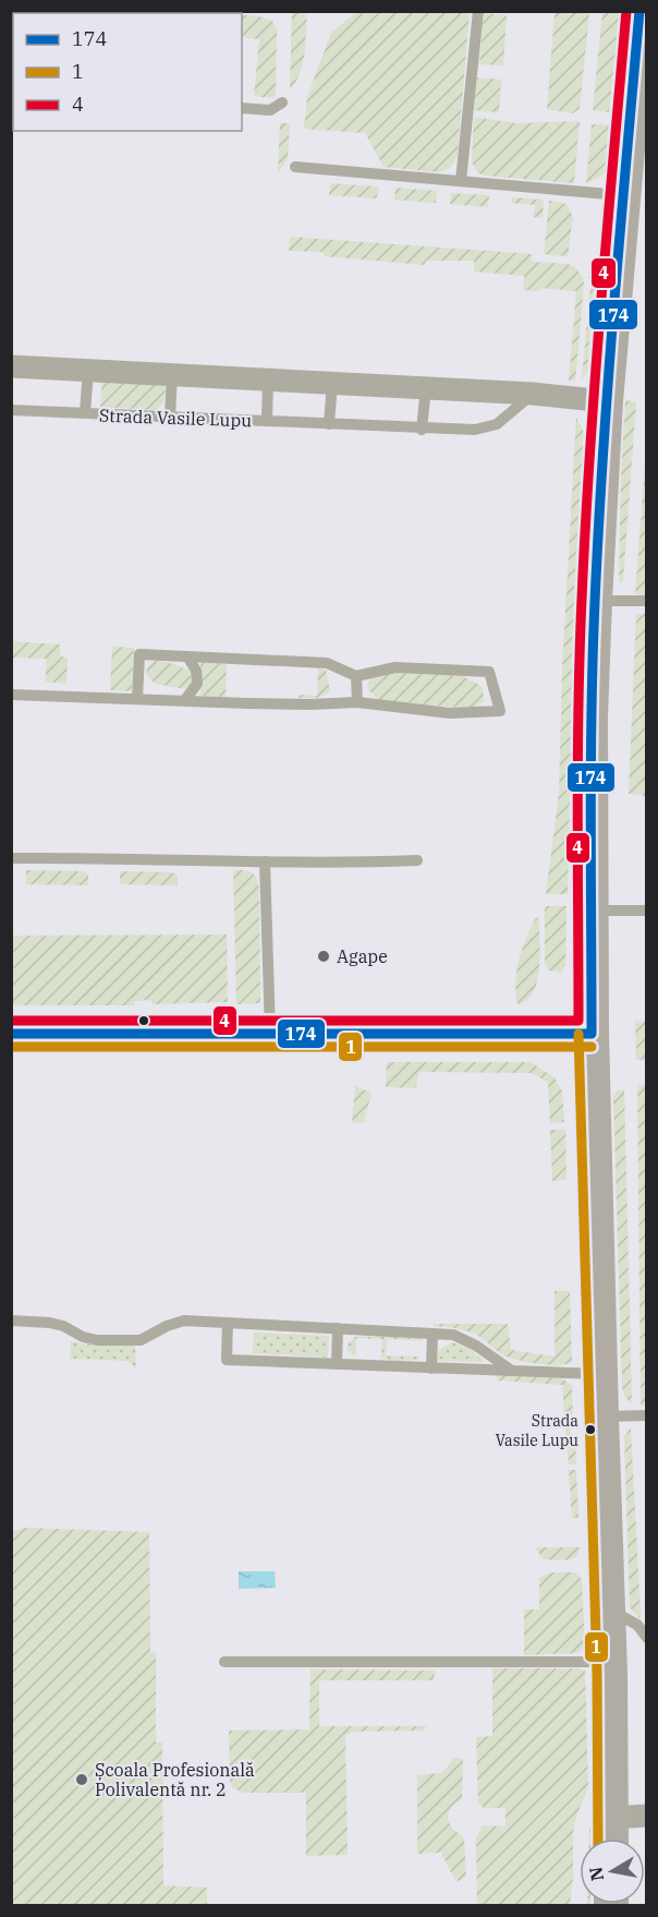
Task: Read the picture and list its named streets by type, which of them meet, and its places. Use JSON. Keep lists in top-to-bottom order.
{
  "streets": {
    "lane": ["Strada Vasile Lupu"]
  },
  "places": ["Agape", "Strada Vasile Lupu", "Școala Profesională Polivalentă nr. 2"],
  "lines": ["transit line 174", "transit line 4", "transit line 1"],
  "legend": ["174", "1", "4"],
  "north": "left"
}
